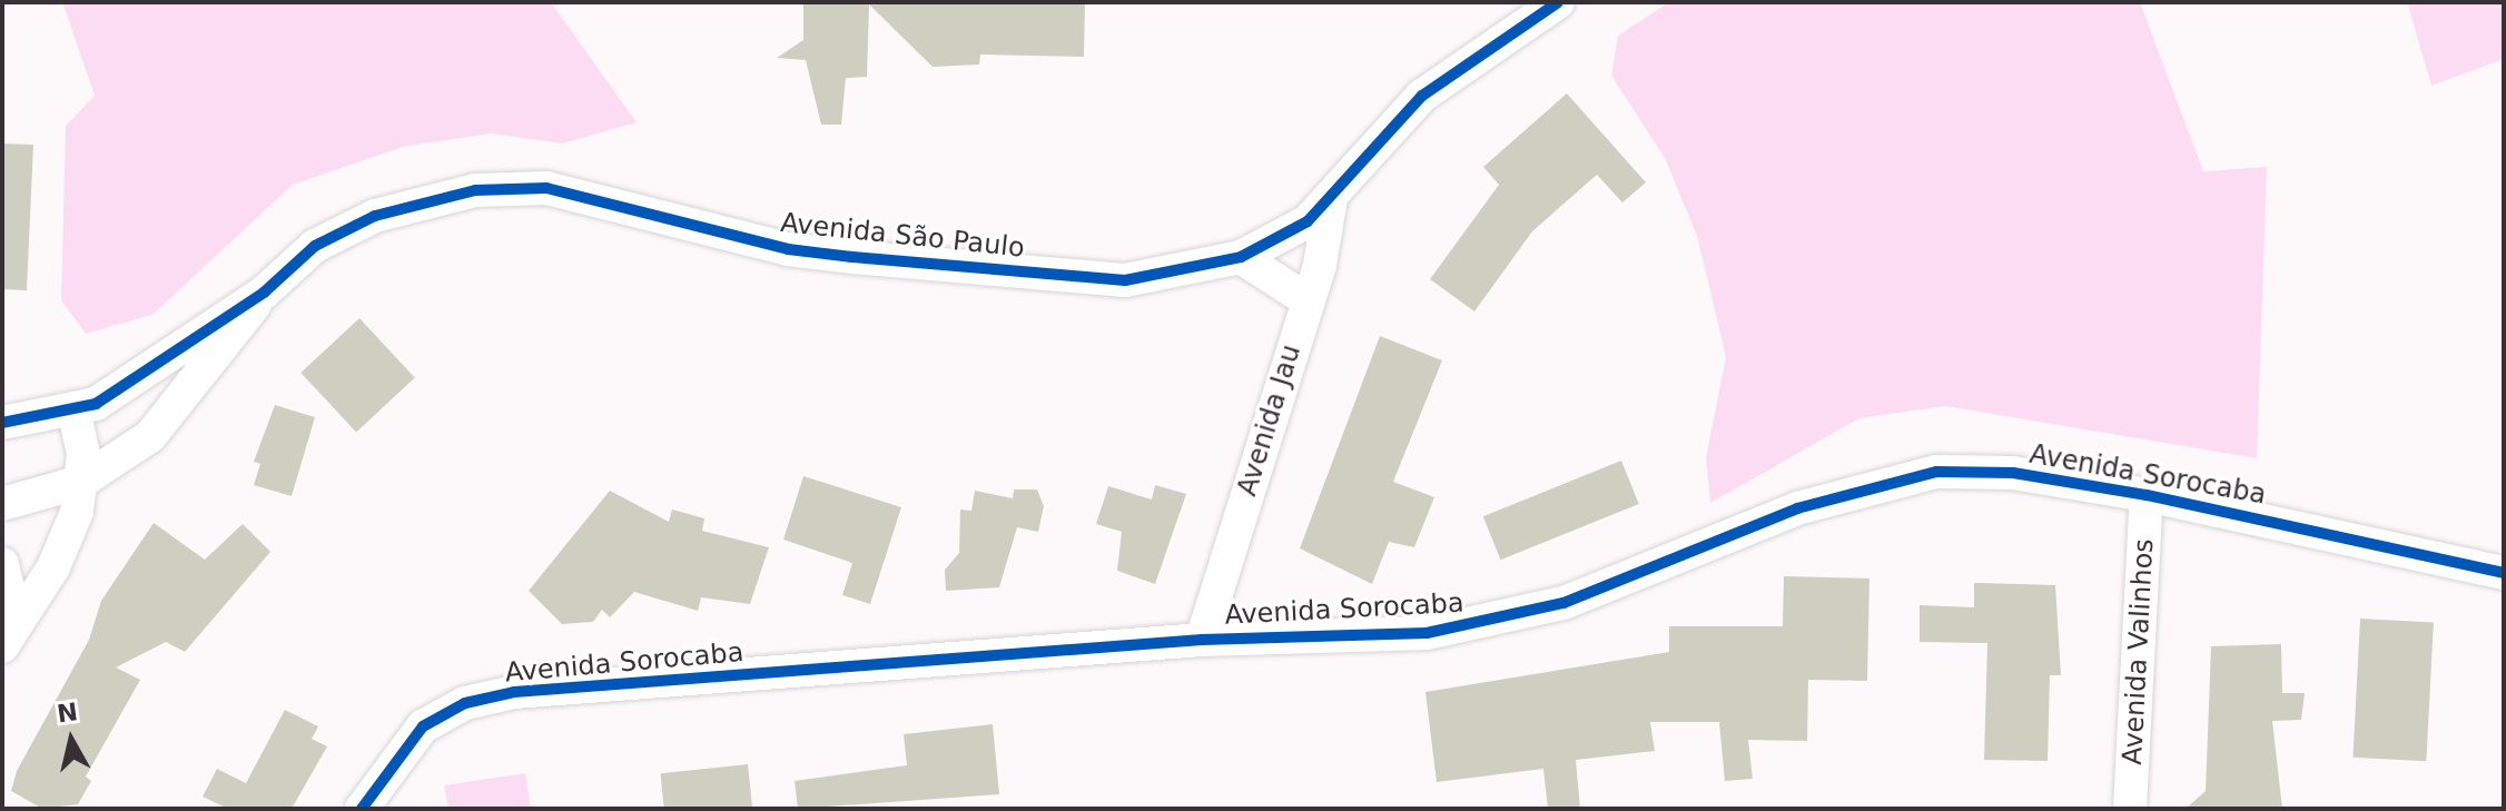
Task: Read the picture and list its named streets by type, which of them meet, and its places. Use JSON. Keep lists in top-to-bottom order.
{
  "streets": {
    "street": [
      "Avenida São Paulo",
      "Avenida Jau",
      "Avenida Sorocaba",
      "Avenida Valinhos"
    ]
  },
  "crossings": [
    ["Avenida São Paulo", "Avenida Jau"],
    ["Avenida Jau", "Avenida Sorocaba"],
    ["Avenida Sorocaba", "Avenida Valinhos"]
  ],
  "north": "top"
}
